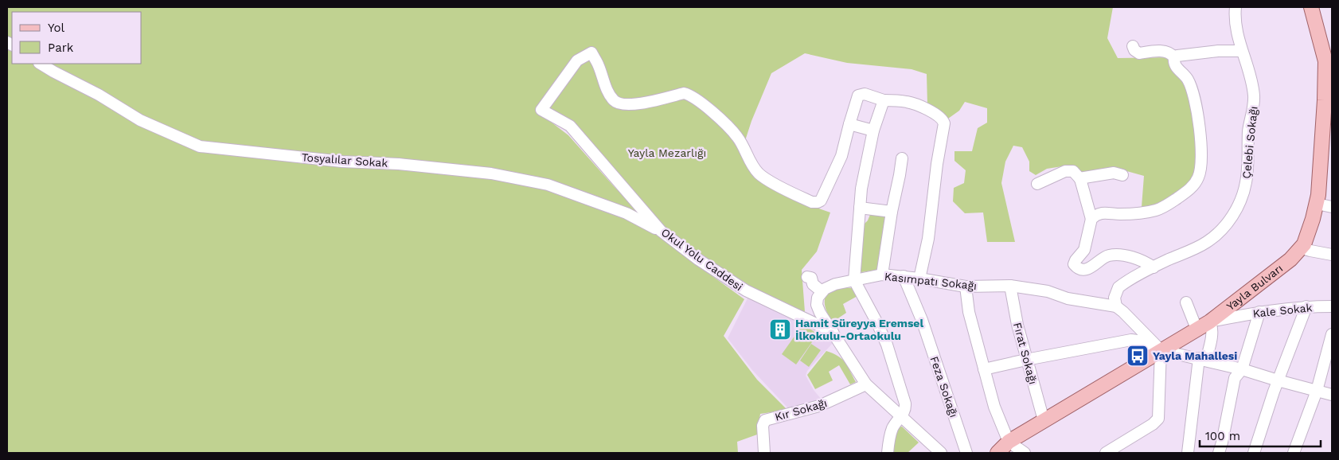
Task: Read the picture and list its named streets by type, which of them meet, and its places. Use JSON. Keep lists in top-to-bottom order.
{
  "streets": {
    "main road": ["Yayla Bulvarı"],
    "street": [
      "Çelebi Sokağı",
      "Tosyalılar Sokak",
      "Okul Yolu Caddesi",
      "Kasımpatı Sokağı",
      "Kale Sokak",
      "Fırat Sokağı",
      "Feza Sokağı",
      "Kır Sokağı"
    ]
  },
  "crossings": [
    ["Çelebi Sokağı", "Kasımpatı Sokağı"],
    ["Tosyalılar Sokak", "Okul Yolu Caddesi"],
    ["Kasımpatı Sokağı", "Fırat Sokağı"],
    ["Kasımpatı Sokağı", "Feza Sokağı"],
    ["Yayla Bulvarı", "Kale Sokak"],
    ["Yayla Bulvarı", "Fırat Sokağı"]
  ],
  "parks": ["Yayla Mezarlığı"],
  "places": {
    "building": ["Hamit Süreyya Eremsel İlkokulu-Ortaokulu"],
    "bus stop": ["Yayla Mahallesi"]
  },
  "legend": ["Yol", "Park"],
  "scale_bar": "100 m"
}
